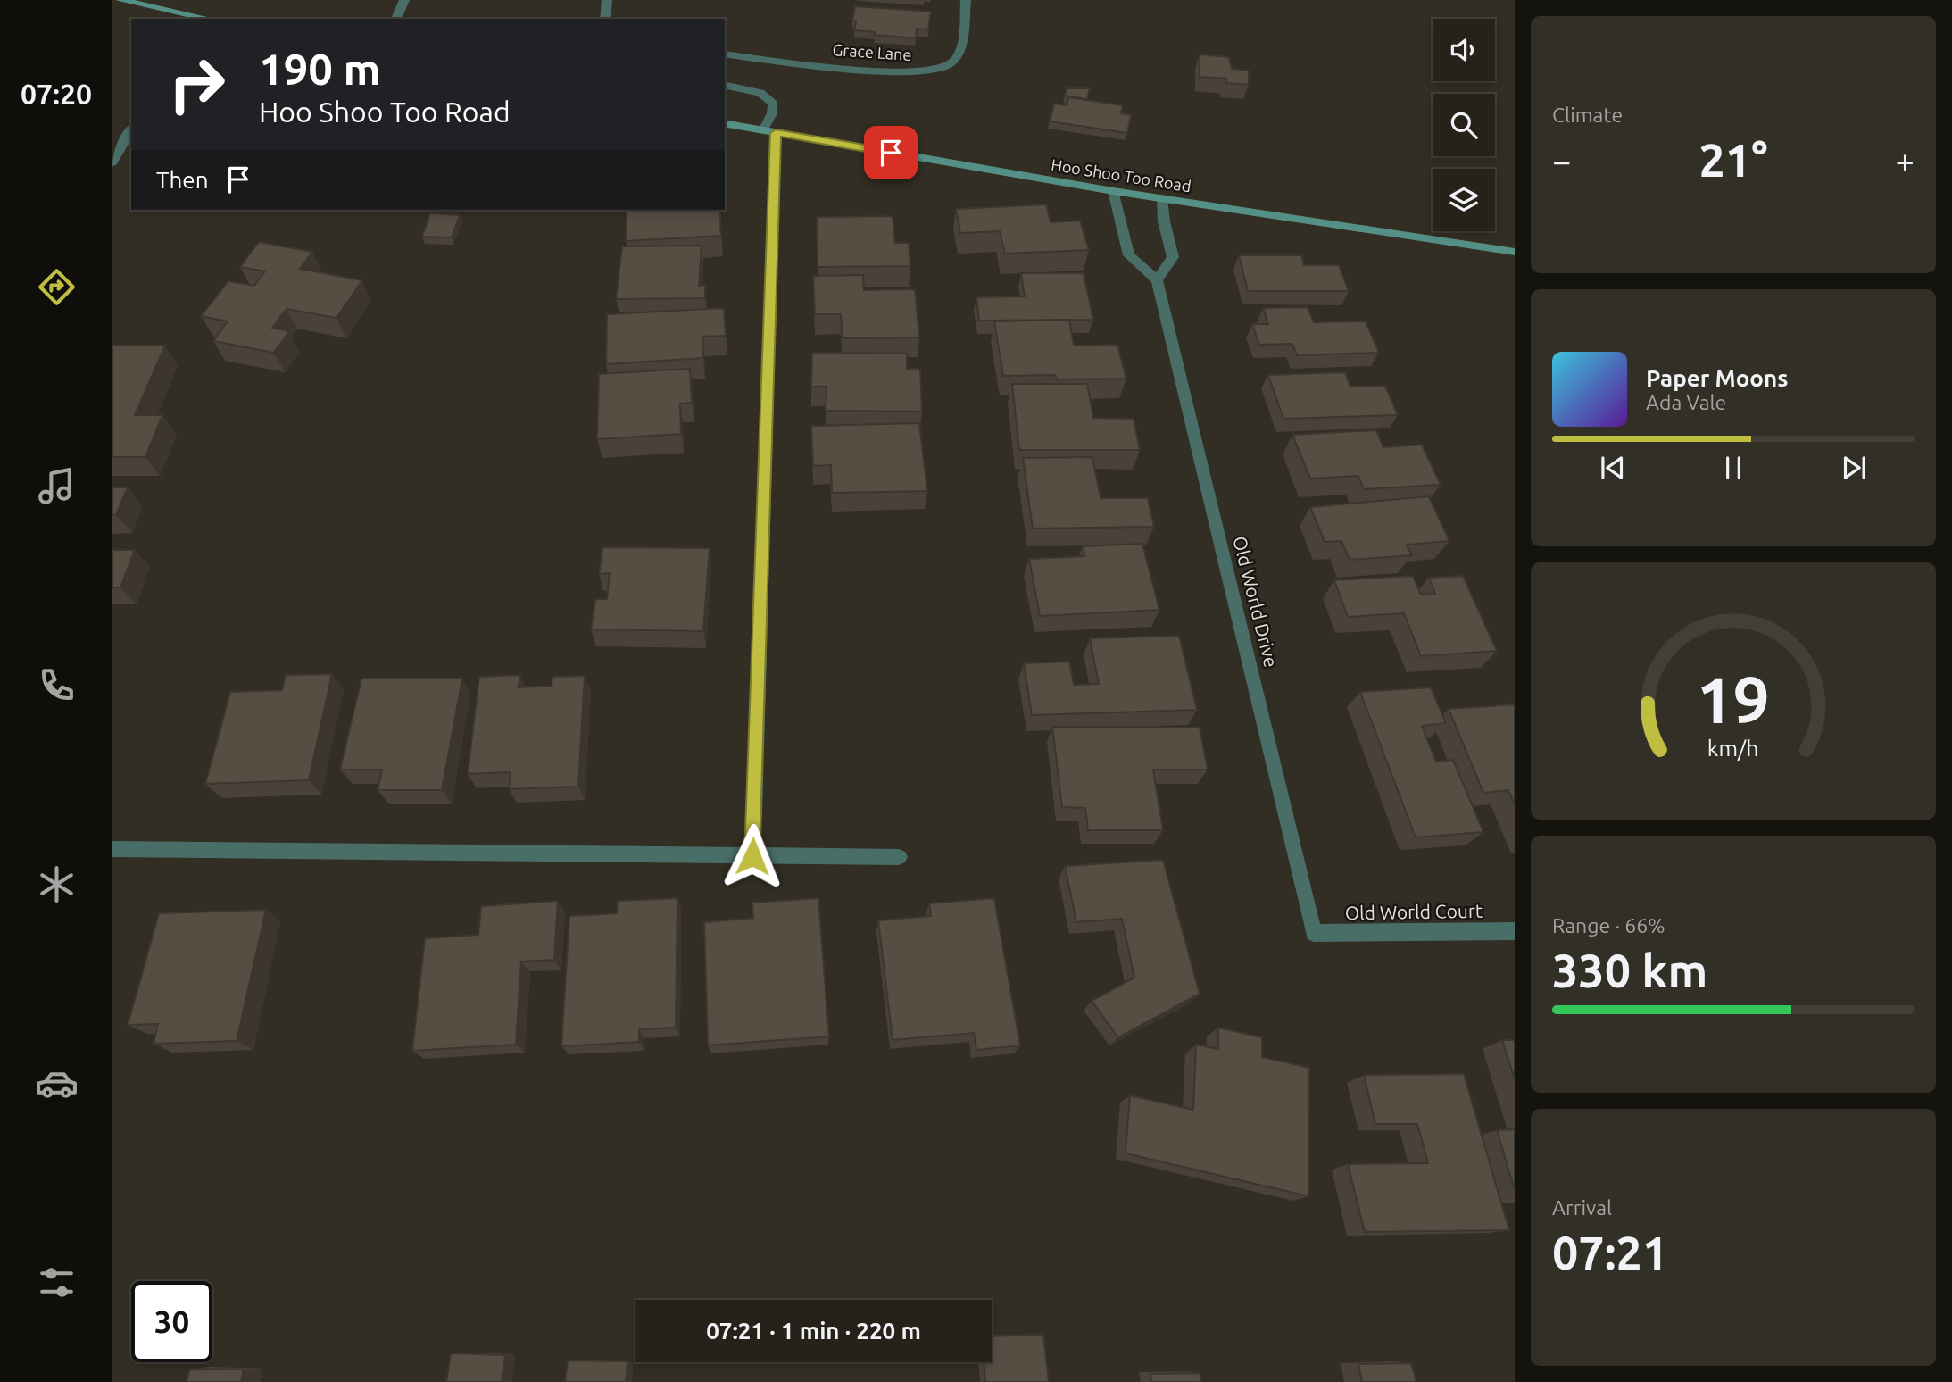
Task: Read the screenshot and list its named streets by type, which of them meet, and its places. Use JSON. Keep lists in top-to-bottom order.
{
  "streets": {
    "street": [
      "Grace Lane",
      "Hoo Shoo Too Road",
      "Old World Drive",
      "Old World Court"
    ]
  },
  "crossings": [
    ["Old World Drive", "Old World Court"]
  ],
  "page": {
    "tabs": "07:20",
    "tile": [
      "Climate",
      ["Range · 66%", "330 km"],
      ["Arrival", "07:21"]
    ],
    "turn": ["190 m", "Hoo Shoo Too Road"],
    "heat": ["−", "21°", "+"],
    "then": "Then",
    "song": ["Paper Moons", "Ada Vale"],
    "limit": "30",
    "trip": "07:21 · 1 min · 220 m",
    "gauge": ["19", "km/h"]
  }
}
